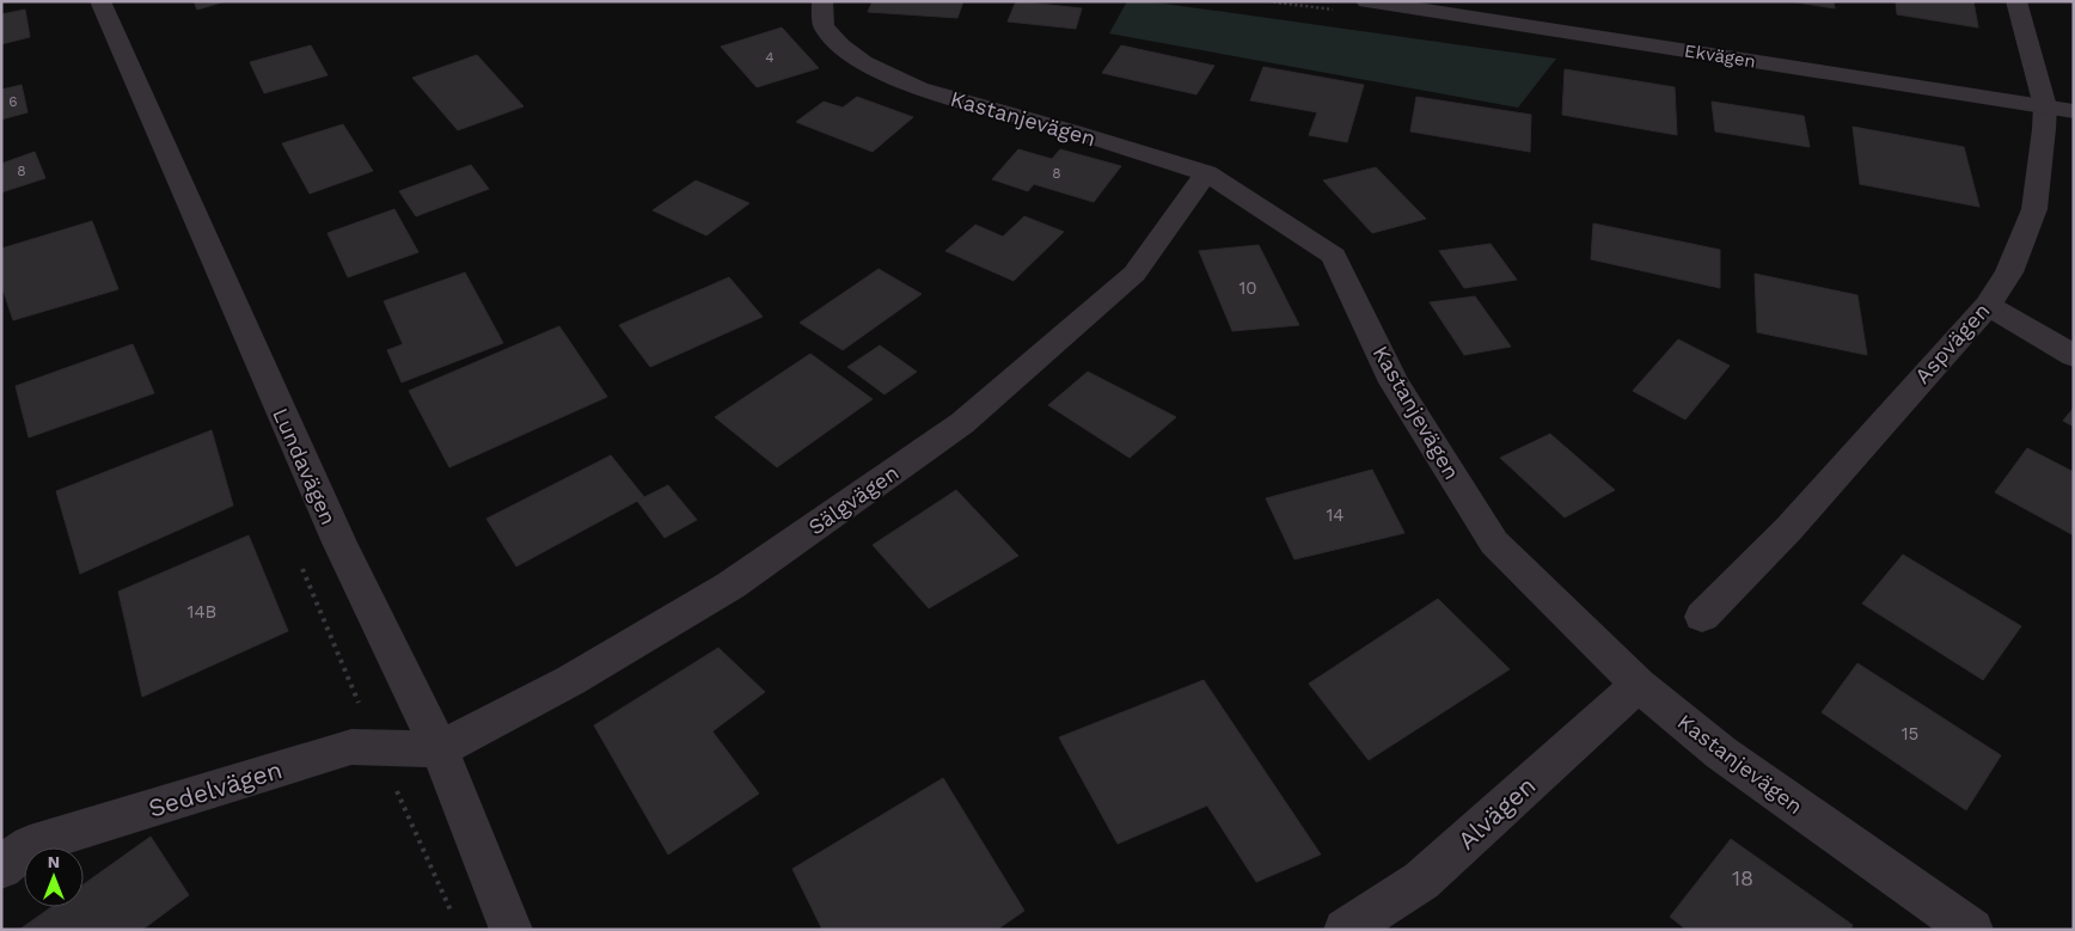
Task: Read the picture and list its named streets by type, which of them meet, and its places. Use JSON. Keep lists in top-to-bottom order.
{
  "streets": {
    "street": [
      "Ekvägen",
      "Kastanjevägen",
      "Aspvägen",
      "Lundavägen",
      "Sälgvägen",
      "Sedelvägen",
      "Alvägen"
    ]
  },
  "crossings": [
    ["Ekvägen", "Aspvägen"],
    ["Kastanjevägen", "Sälgvägen"],
    ["Kastanjevägen", "Alvägen"],
    ["Lundavägen", "Sälgvägen"],
    ["Lundavägen", "Sedelvägen"],
    ["Sälgvägen", "Sedelvägen"]
  ],
  "house_numbers": [
    "4",
    "6",
    "8",
    "8",
    "10",
    "14",
    "14B",
    "15",
    "18"
  ],
  "north": "top"
}
